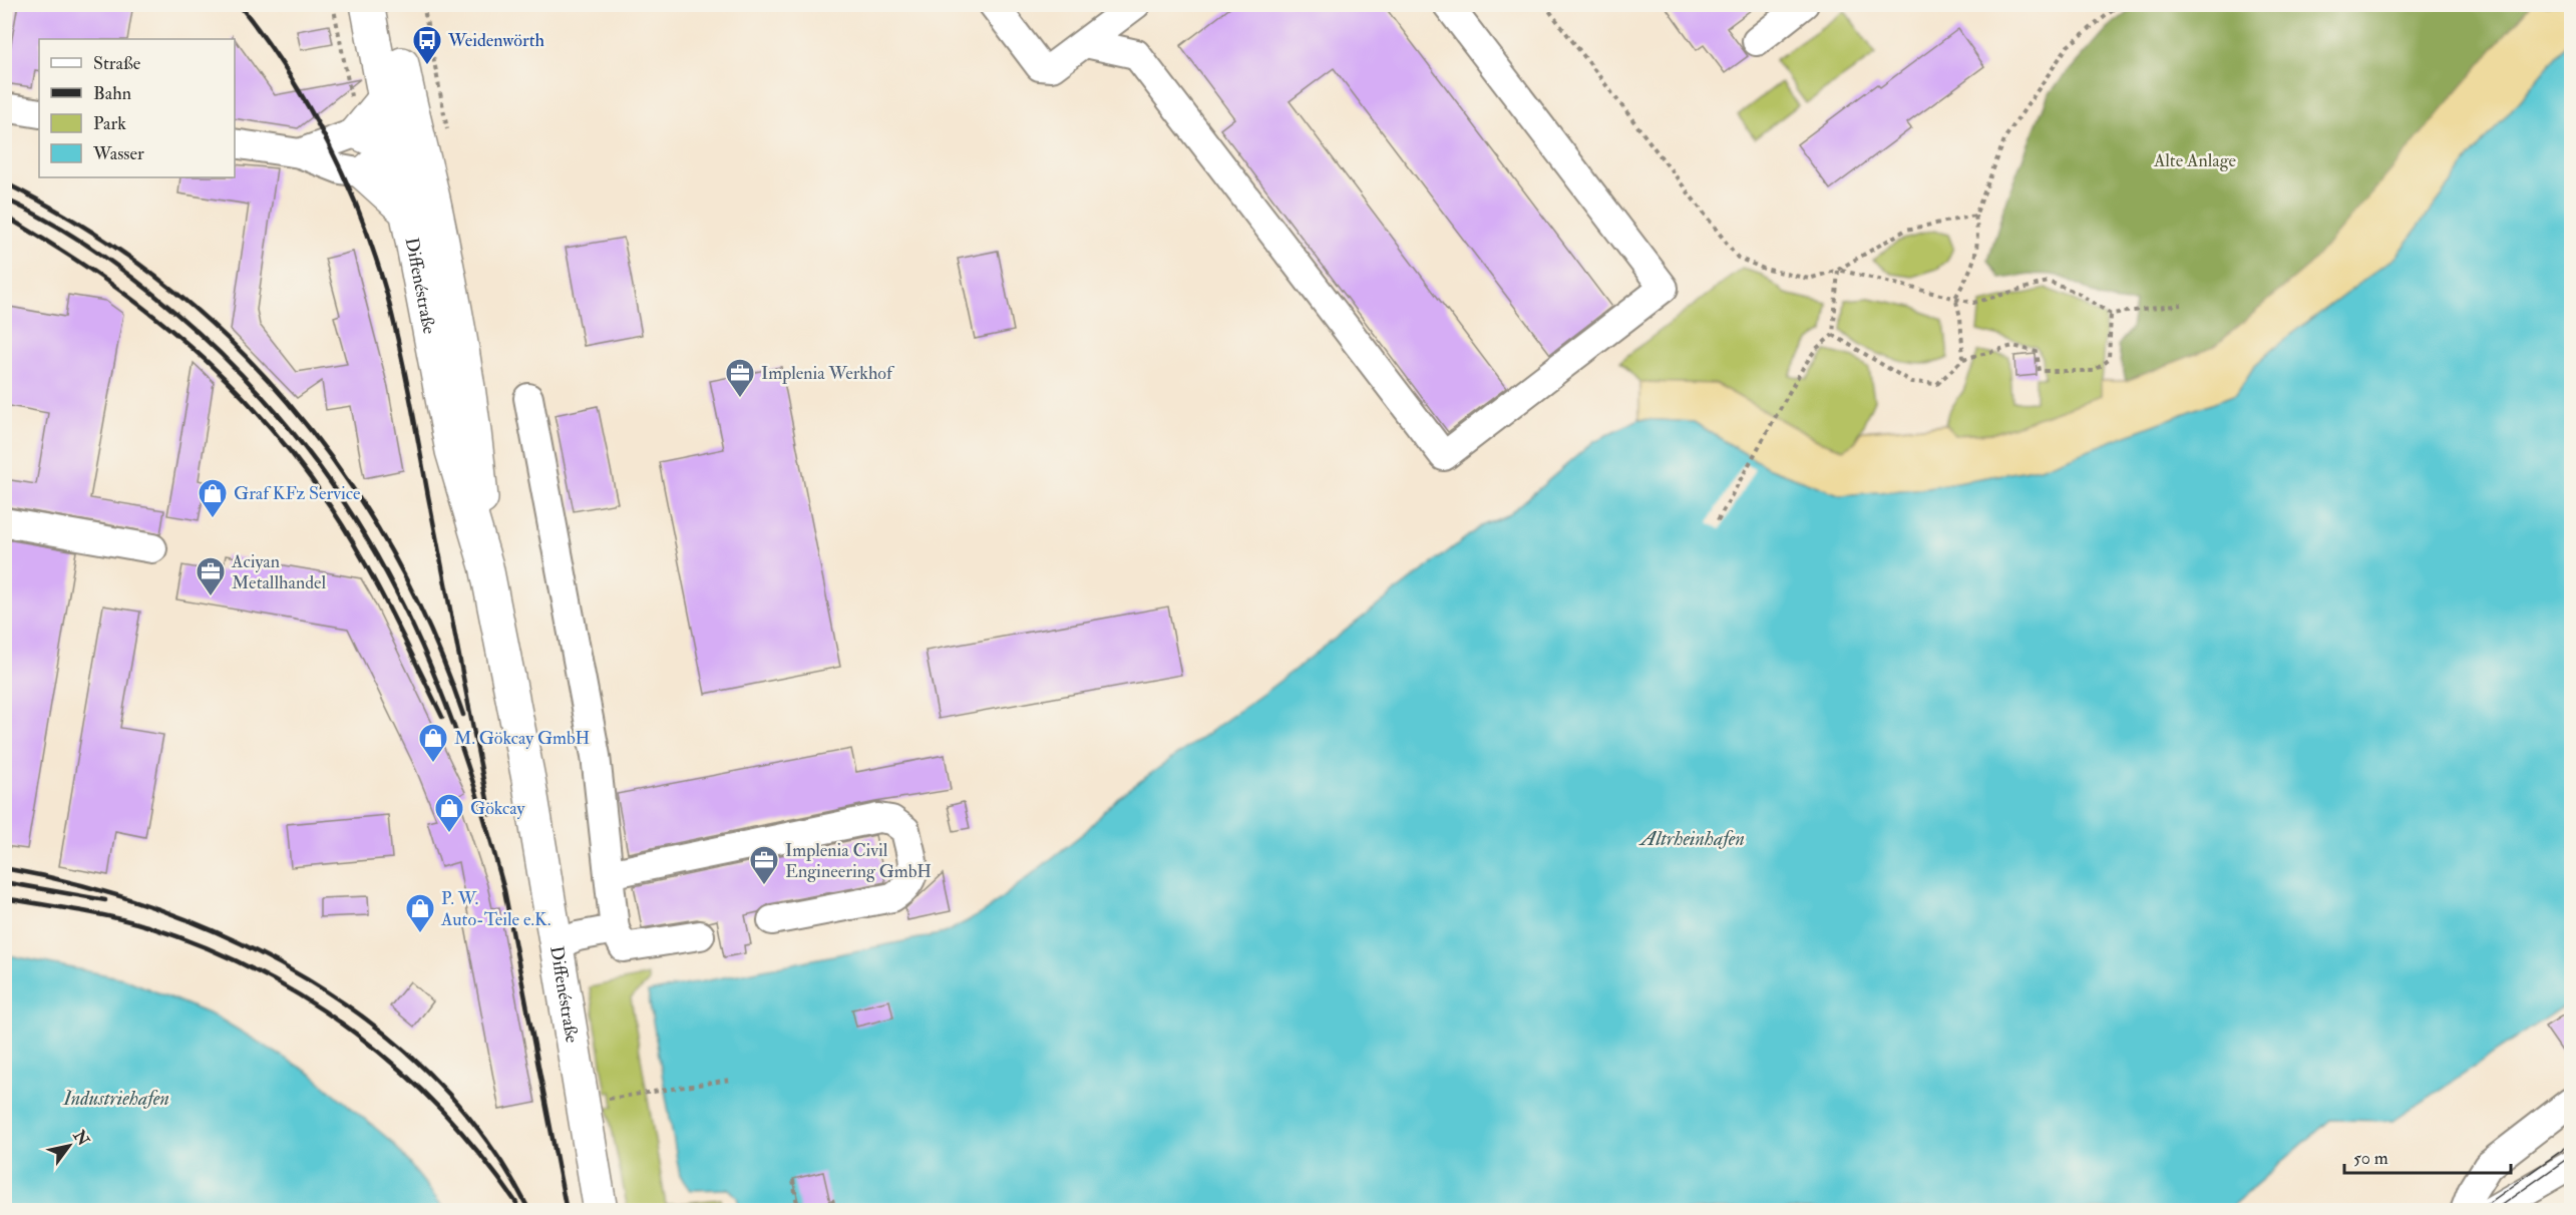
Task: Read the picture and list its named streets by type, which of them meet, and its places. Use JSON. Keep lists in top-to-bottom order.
{
  "streets": {
    "main road": ["Diffenéstraße"]
  },
  "water": ["Altrheinhafen", "Industriehafen"],
  "parks": ["Alte Anlage"],
  "places": {
    "bus stop": ["Weidenwörth"],
    "office": ["Implenia Werkhof", "Aciyan Metallhandel", "Implenia Civil Engineering GmbH"],
    "shop": [
      "Graf KFz Service",
      "M. Gökcay GmbH",
      "Gökcay",
      "P. W. Auto-Teile e.K."
    ]
  },
  "legend": [
    "Straße",
    "Bahn",
    "Park",
    "Wasser"
  ],
  "scale_bar": "50 m",
  "north": "top right"
}
